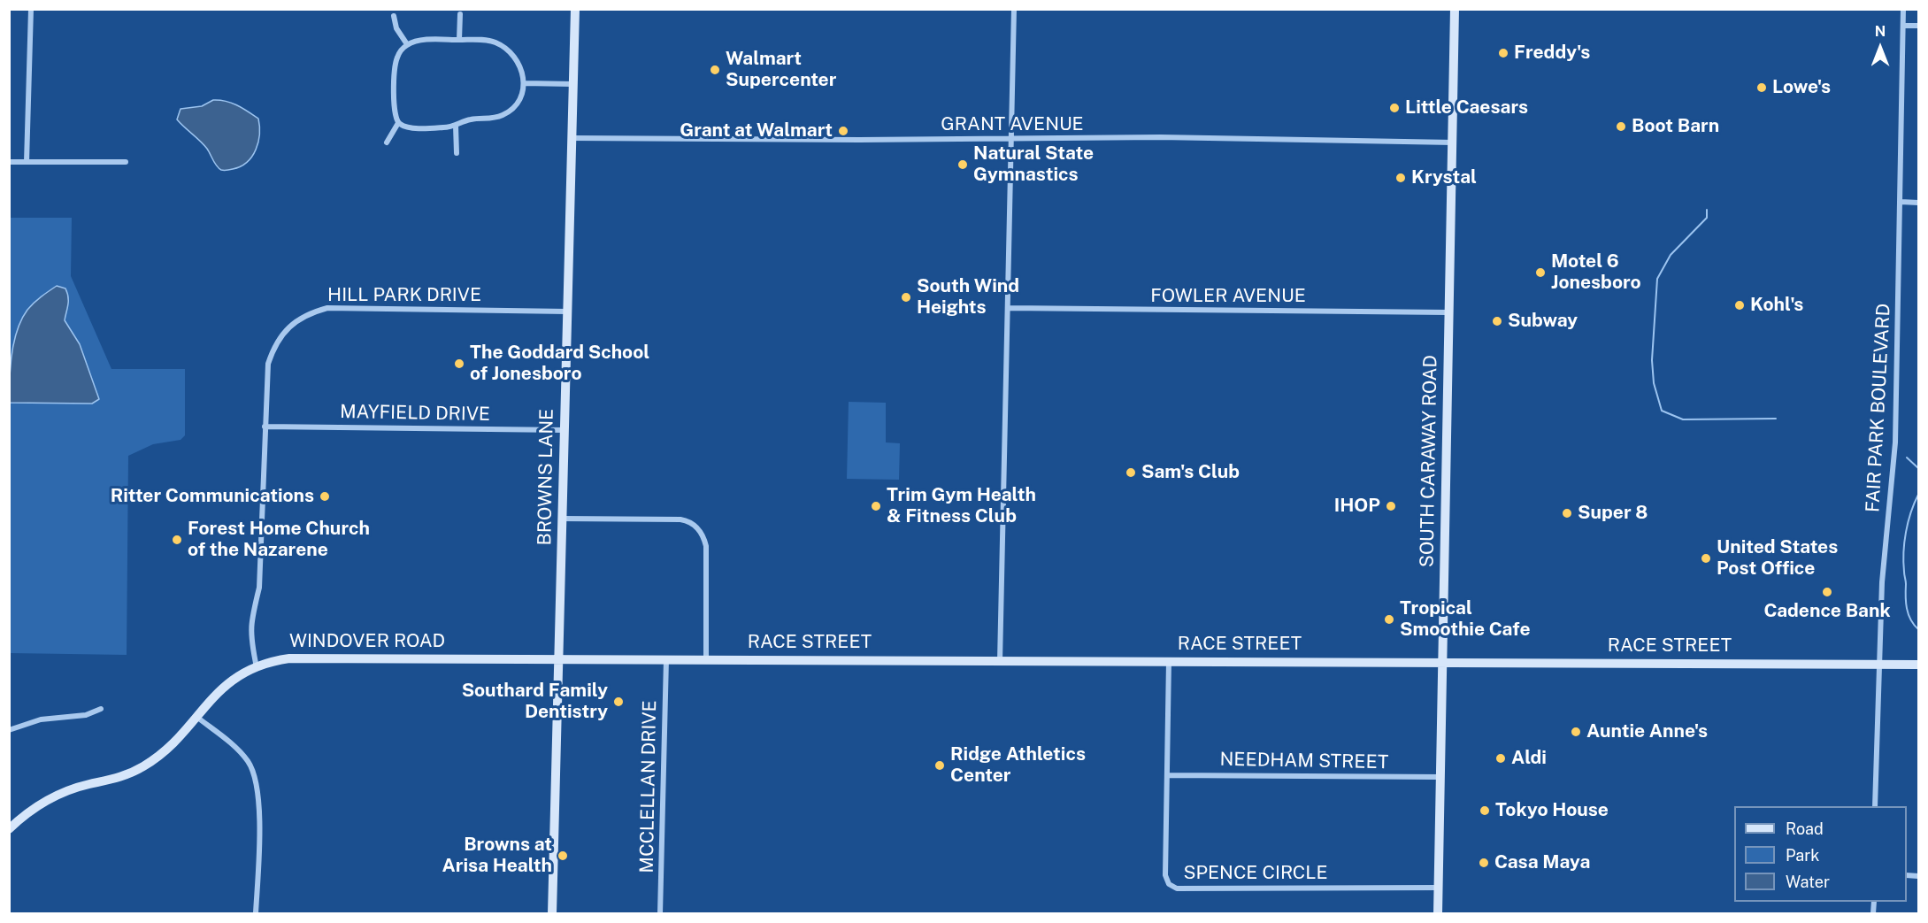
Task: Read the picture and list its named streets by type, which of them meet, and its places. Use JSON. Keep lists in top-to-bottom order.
{
  "streets": {
    "street": [
      "GRANT AVENUE",
      "HILL PARK DRIVE",
      "FOWLER AVENUE",
      "FAIR PARK BOULEVARD",
      "MAYFIELD DRIVE",
      "SOUTH CARAWAY ROAD",
      "BROWNS LANE",
      "WINDOVER ROAD",
      "RACE STREET",
      "NEEDHAM STREET",
      "MCCLELLAN DRIVE",
      "SPENCE CIRCLE"
    ]
  },
  "crossings": [
    ["GRANT AVENUE", "SOUTH CARAWAY ROAD"],
    ["GRANT AVENUE", "BROWNS LANE"],
    ["HILL PARK DRIVE", "MAYFIELD DRIVE"],
    ["HILL PARK DRIVE", "BROWNS LANE"],
    ["HILL PARK DRIVE", "WINDOVER ROAD"],
    ["FOWLER AVENUE", "SOUTH CARAWAY ROAD"],
    ["FAIR PARK BOULEVARD", "RACE STREET"],
    ["MAYFIELD DRIVE", "BROWNS LANE"],
    ["SOUTH CARAWAY ROAD", "RACE STREET"],
    ["SOUTH CARAWAY ROAD", "NEEDHAM STREET"],
    ["SOUTH CARAWAY ROAD", "SPENCE CIRCLE"],
    ["BROWNS LANE", "WINDOVER ROAD"],
    ["BROWNS LANE", "RACE STREET"],
    ["WINDOVER ROAD", "RACE STREET"],
    ["RACE STREET", "MCCLELLAN DRIVE"],
    ["RACE STREET", "SPENCE CIRCLE"],
    ["NEEDHAM STREET", "SPENCE CIRCLE"]
  ],
  "places": [
    "Freddy's",
    "Walmart Supercenter",
    "Lowe's",
    "Little Caesars",
    "Boot Barn",
    "Grant at Walmart",
    "Natural State Gymnastics",
    "Krystal",
    "Motel 6 Jonesboro",
    "South Wind Heights",
    "Kohl's",
    "Subway",
    "The Goddard School of Jonesboro",
    "Sam's Club",
    "Ritter Communications",
    "Trim Gym Health & Fitness Club",
    "IHOP",
    "Super 8",
    "Forest Home Church of the Nazarene",
    "United States Post Office",
    "Cadence Bank",
    "Tropical Smoothie Cafe",
    "Southard Family Dentistry",
    "Auntie Anne's",
    "Aldi",
    "Ridge Athletics Center",
    "Tokyo House",
    "Browns at Arisa Health",
    "Casa Maya"
  ],
  "legend": ["Road", "Park", "Water"],
  "north": "top"
}
